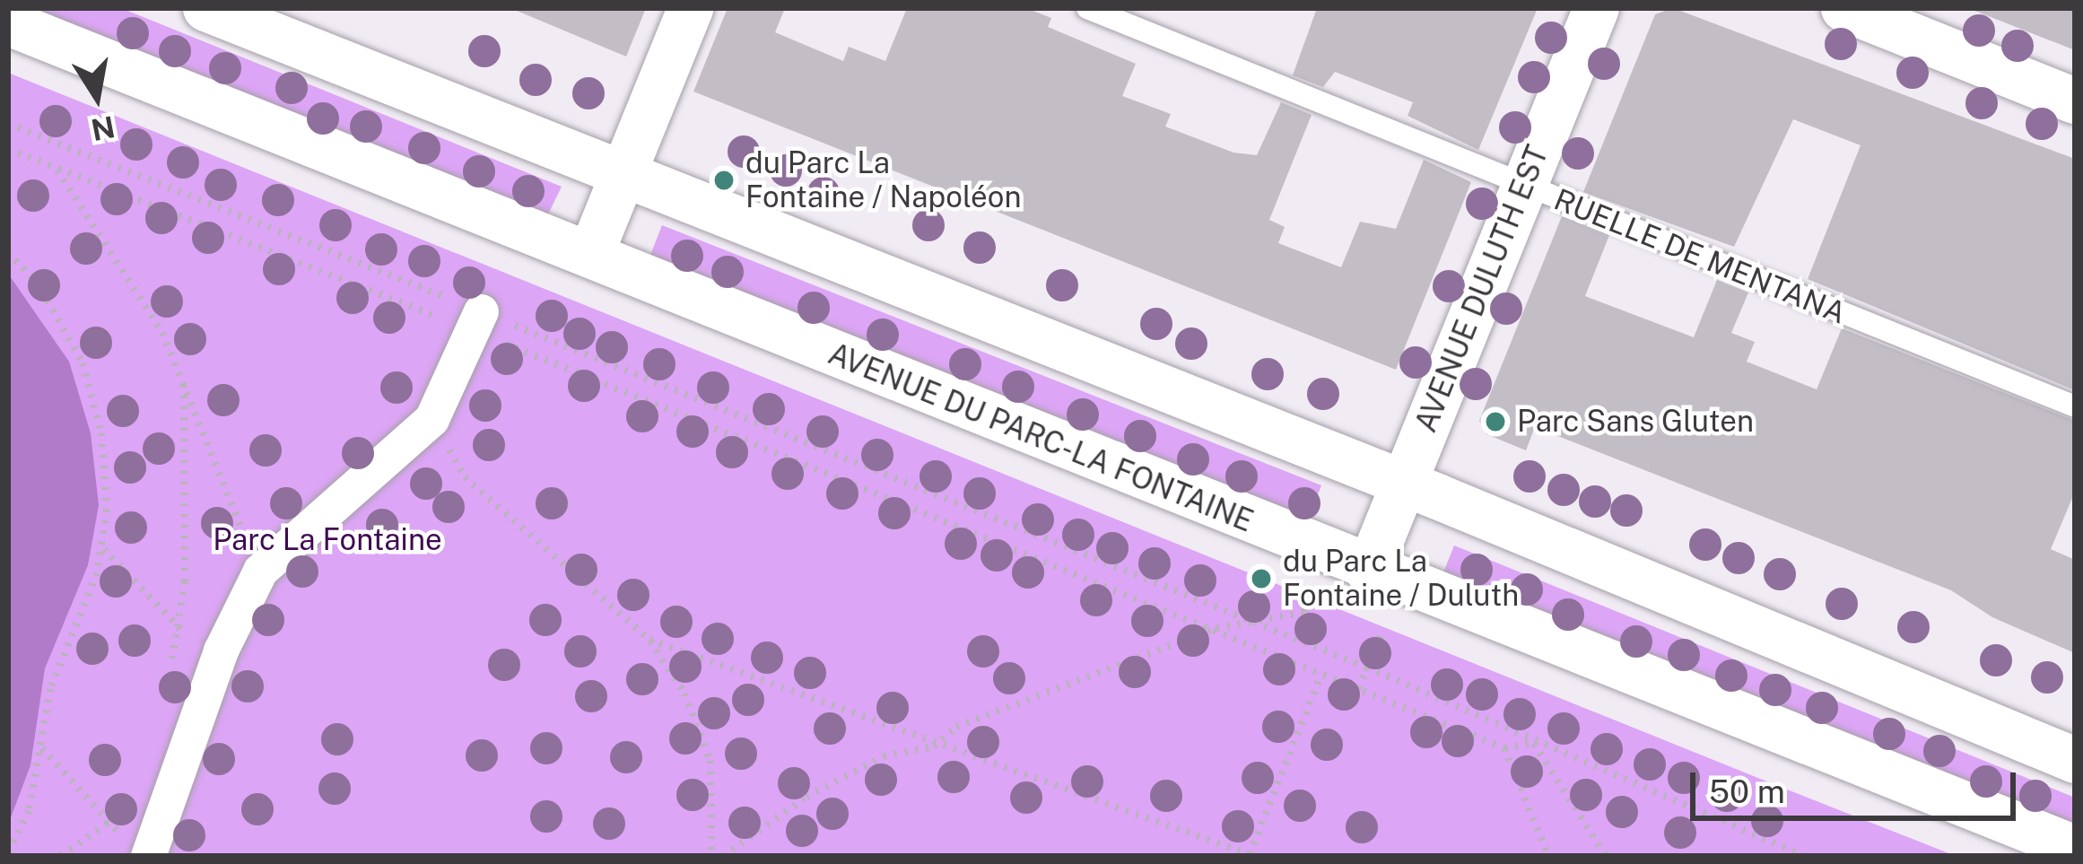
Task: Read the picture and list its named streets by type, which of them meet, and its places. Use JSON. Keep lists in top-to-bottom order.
{
  "streets": {
    "street": ["AVENUE DULUTH EST", "AVENUE DU PARC-LA FONTAINE"],
    "lane": ["RUELLE DE MENTANA"]
  },
  "crossings": [
    ["RUELLE DE MENTANA", "AVENUE DULUTH EST"],
    ["AVENUE DULUTH EST", "AVENUE DU PARC-LA FONTAINE"]
  ],
  "parks": ["Parc La Fontaine"],
  "places": ["du Parc La Fontaine / Napoléon", "Parc Sans Gluten", "du Parc La Fontaine / Duluth"],
  "scale_bar": "50 m",
  "north": "bottom"
}
